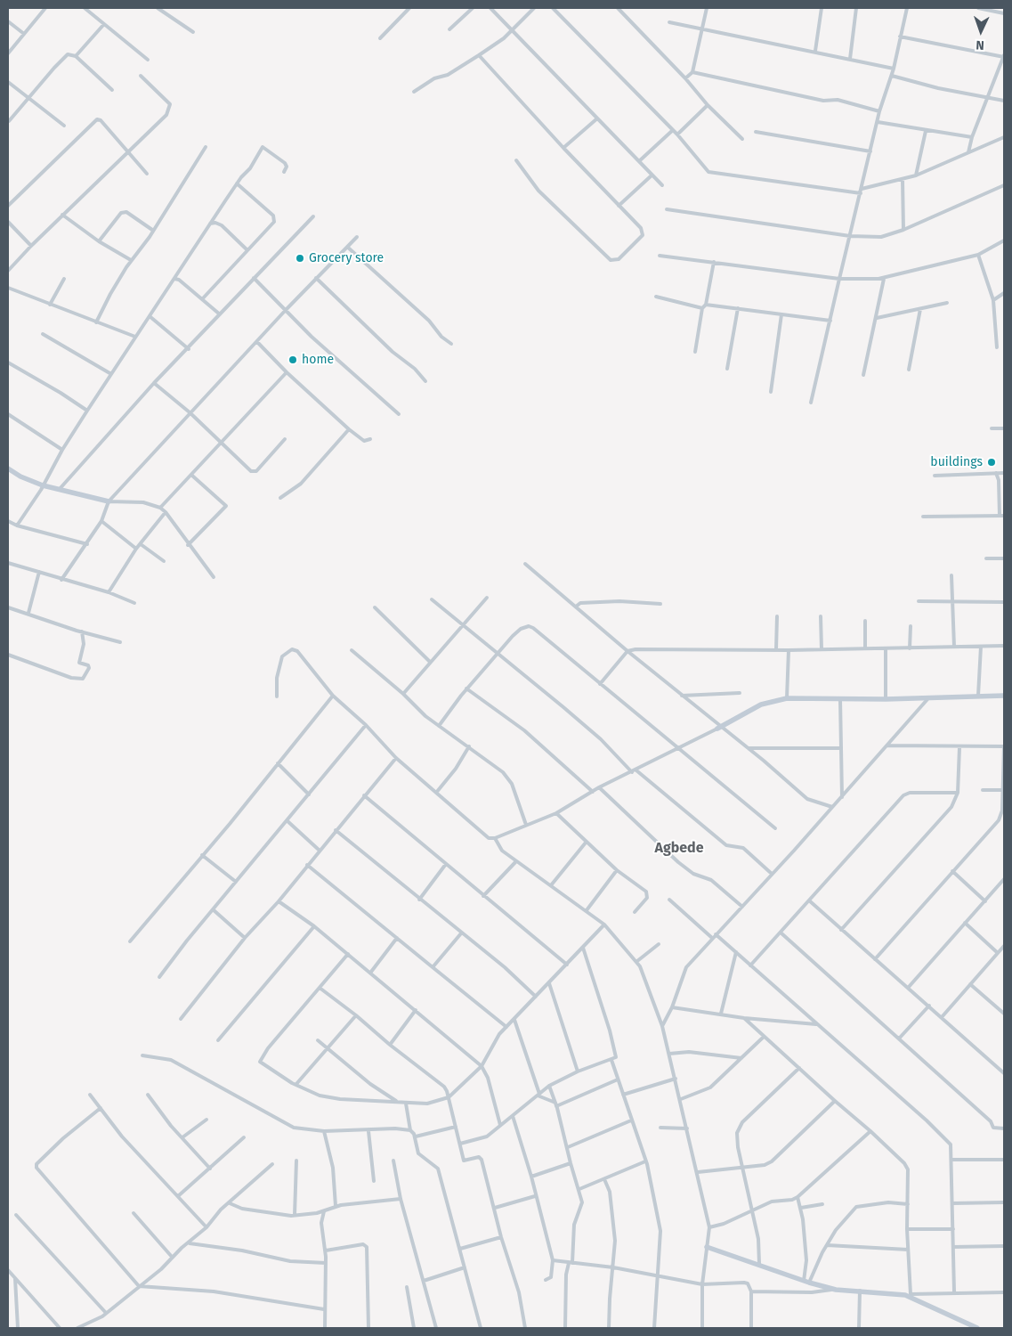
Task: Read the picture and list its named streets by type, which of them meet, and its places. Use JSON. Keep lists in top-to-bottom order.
{
  "districts": ["Agbede"],
  "places": ["Grocery store", "home", "buildings"],
  "north": "bottom"
}
